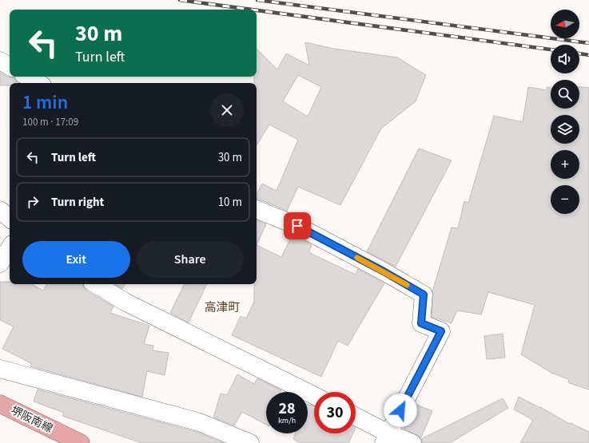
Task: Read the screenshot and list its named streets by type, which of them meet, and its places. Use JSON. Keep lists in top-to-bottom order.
{
  "streets": {
    "main road": ["堺阪南線"]
  },
  "districts": ["高津町"],
  "north": "left",
  "page": {
    "map_buttons": ["+", "−"],
    "turn": ["30 m", "Turn left"],
    "heading": ["1 min", "100 m · 17:09"],
    "list": [
      {
        "name": "Turn left",
        "value": "30 m"
      },
      {
        "name": "Turn right",
        "value": "10 m"
      }
    ],
    "buttons": ["Exit", "Share"],
    "speed": "28 km/h",
    "limit": "30"
  }
}
